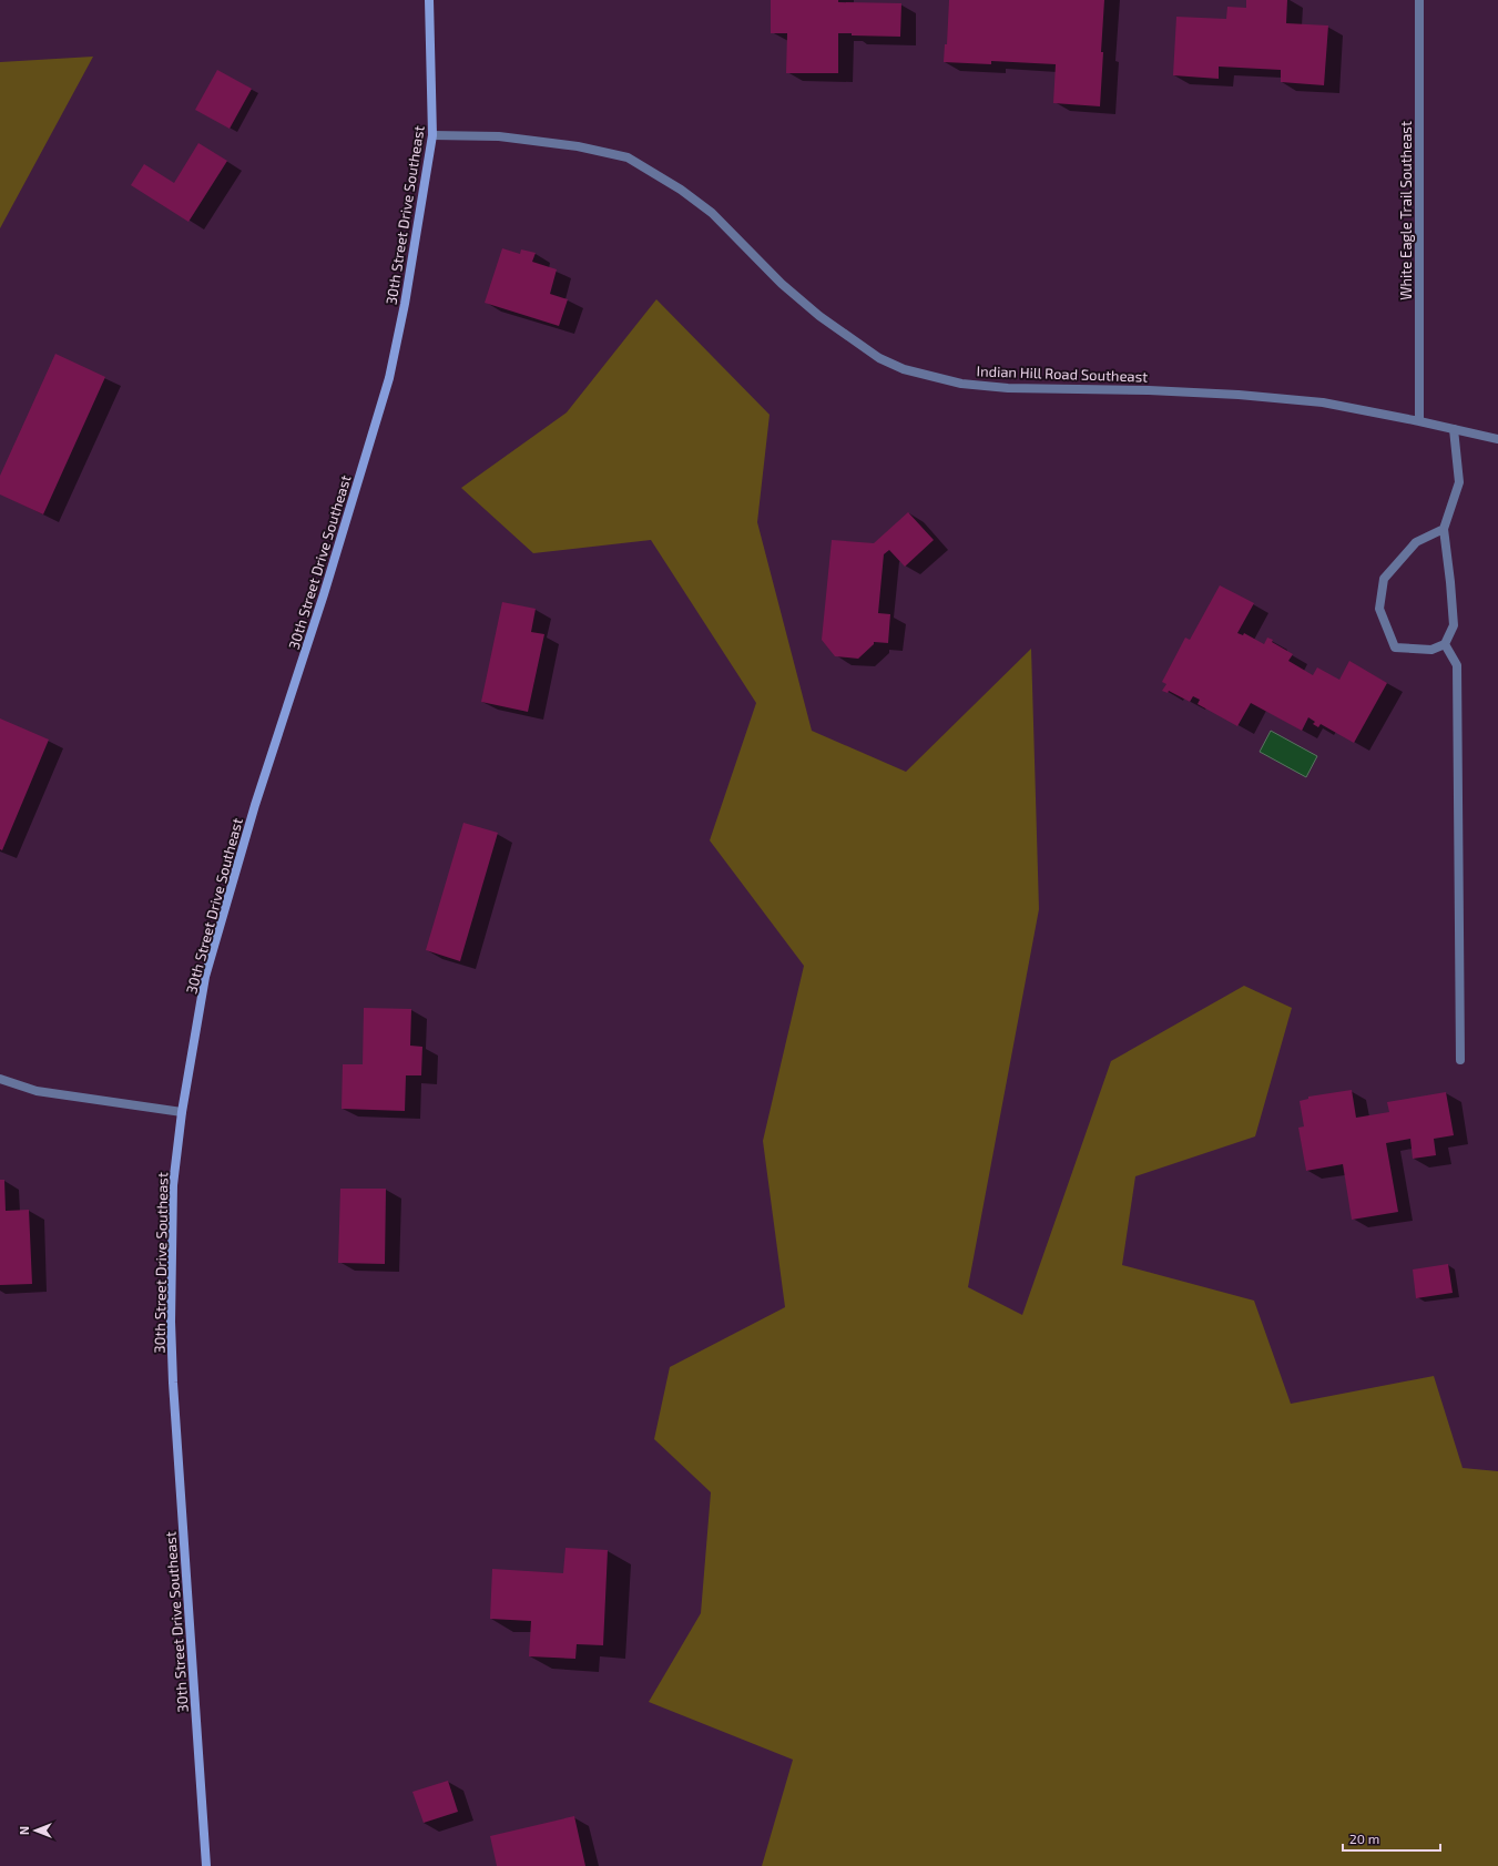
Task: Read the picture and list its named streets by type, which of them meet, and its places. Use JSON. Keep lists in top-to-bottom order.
{
  "streets": {
    "main road": ["30th Street Drive Southeast"],
    "street": ["White Eagle Trail Southeast", "Indian Hill Road Southeast"]
  },
  "crossings": [
    ["White Eagle Trail Southeast", "Indian Hill Road Southeast"],
    ["30th Street Drive Southeast", "Indian Hill Road Southeast"]
  ],
  "scale_bar": "20 m",
  "north": "left"
}
